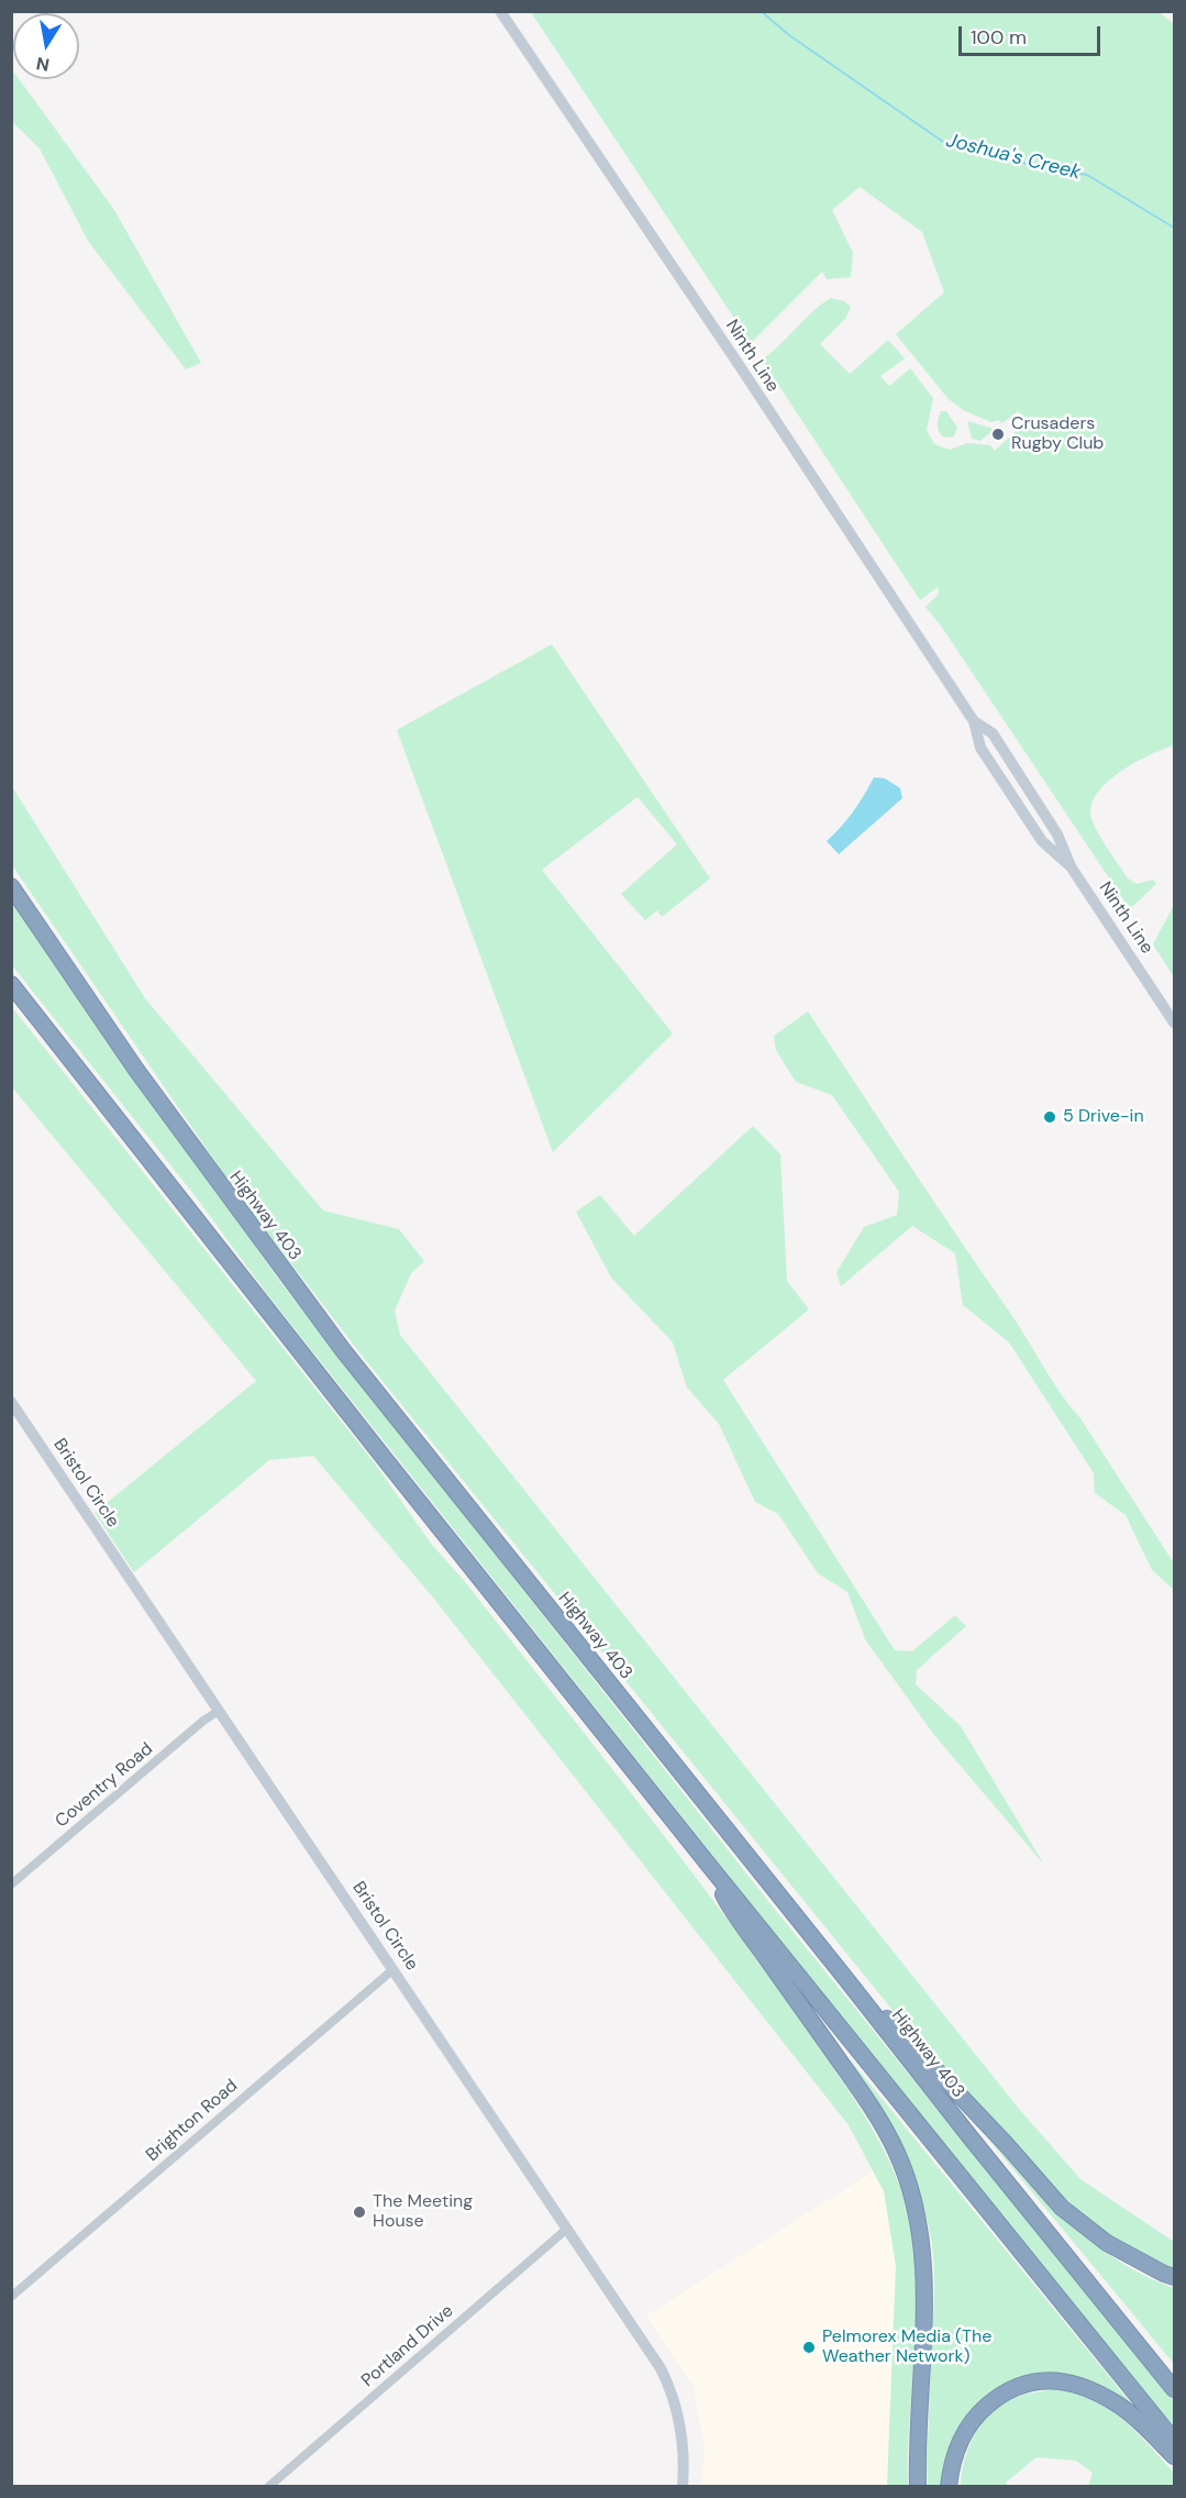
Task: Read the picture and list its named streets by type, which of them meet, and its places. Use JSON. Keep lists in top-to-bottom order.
{
  "streets": {
    "highway": ["Highway 403"],
    "main road": ["Ninth Line", "Bristol Circle"],
    "street": ["Coventry Road", "Brighton Road", "Portland Drive"]
  },
  "crossings": [
    ["Bristol Circle", "Coventry Road"],
    ["Bristol Circle", "Brighton Road"],
    ["Bristol Circle", "Portland Drive"]
  ],
  "water": ["Joshua's Creek"],
  "places": [
    "Crusaders Rugby Club",
    "5 Drive-in",
    "The Meeting House",
    "Pelmorex Media (The Weather Network)"
  ],
  "scale_bar": "100 m",
  "north": "bottom"
}
